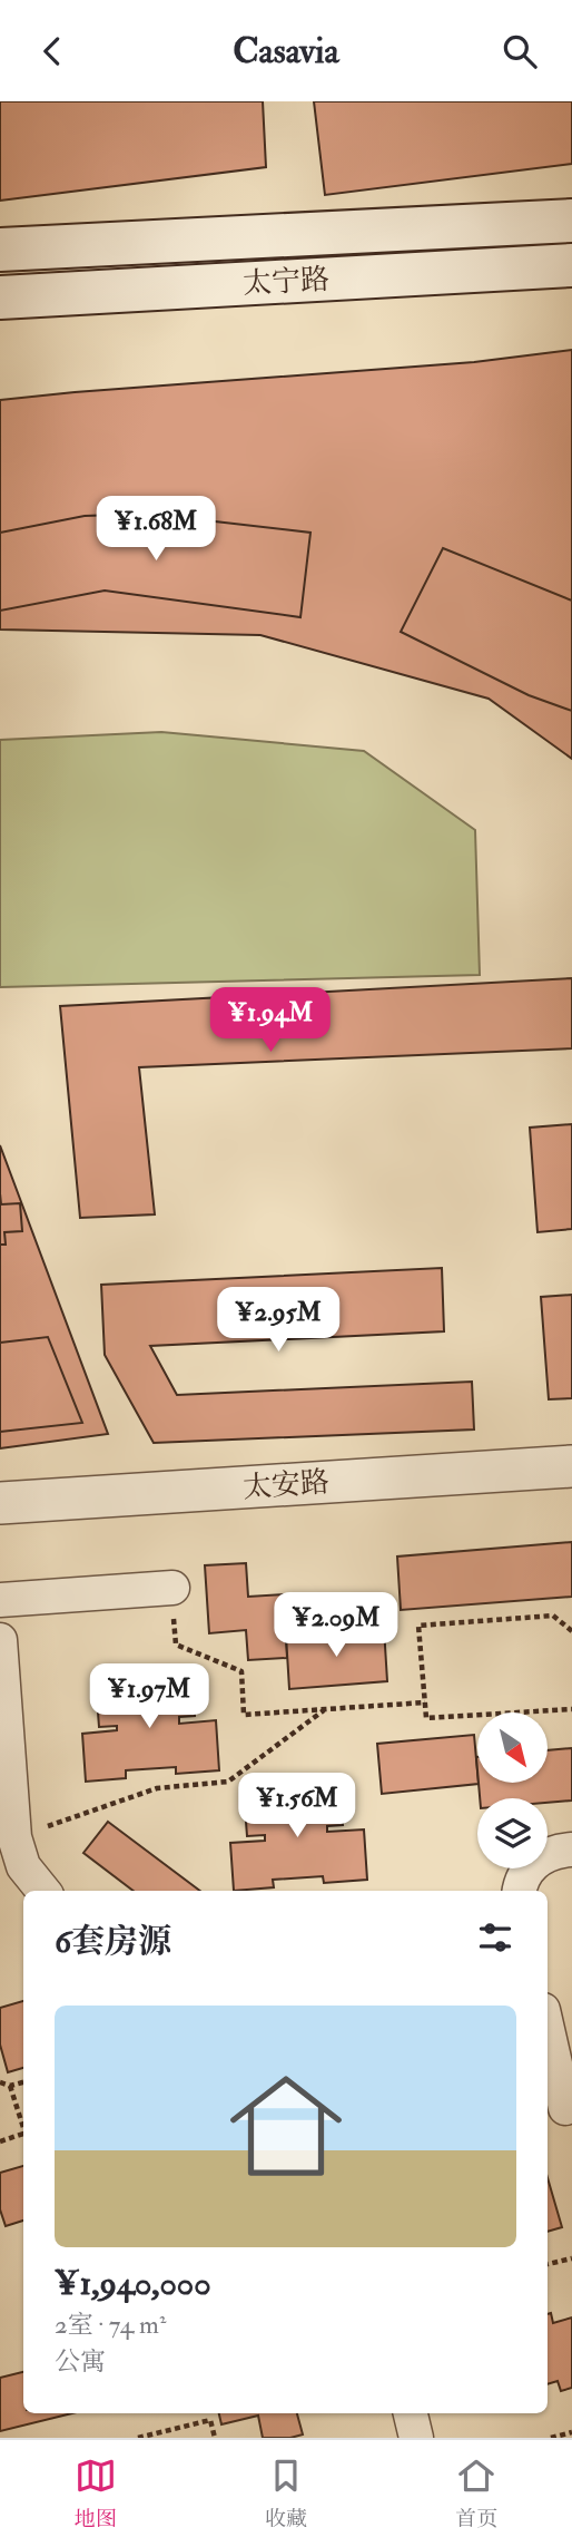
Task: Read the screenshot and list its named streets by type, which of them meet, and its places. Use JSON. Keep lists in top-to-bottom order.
{
  "streets": {
    "main road": ["太宁路"],
    "street": ["太安路"]
  },
  "north": "bottom right",
  "page": {
    "header": "Casavia",
    "price": [
      "¥1.68M",
      "¥1.94M",
      "¥2.95M",
      "¥2.09M",
      "¥1.97M",
      "¥1.56M"
    ],
    "heading": "6套房源",
    "list": [
      {
        "name": "¥1,940,000",
        "note": "2室 · 74 m² · 公寓"
      }
    ],
    "tabs": ["地图", "收藏", "首页"]
  }
}
